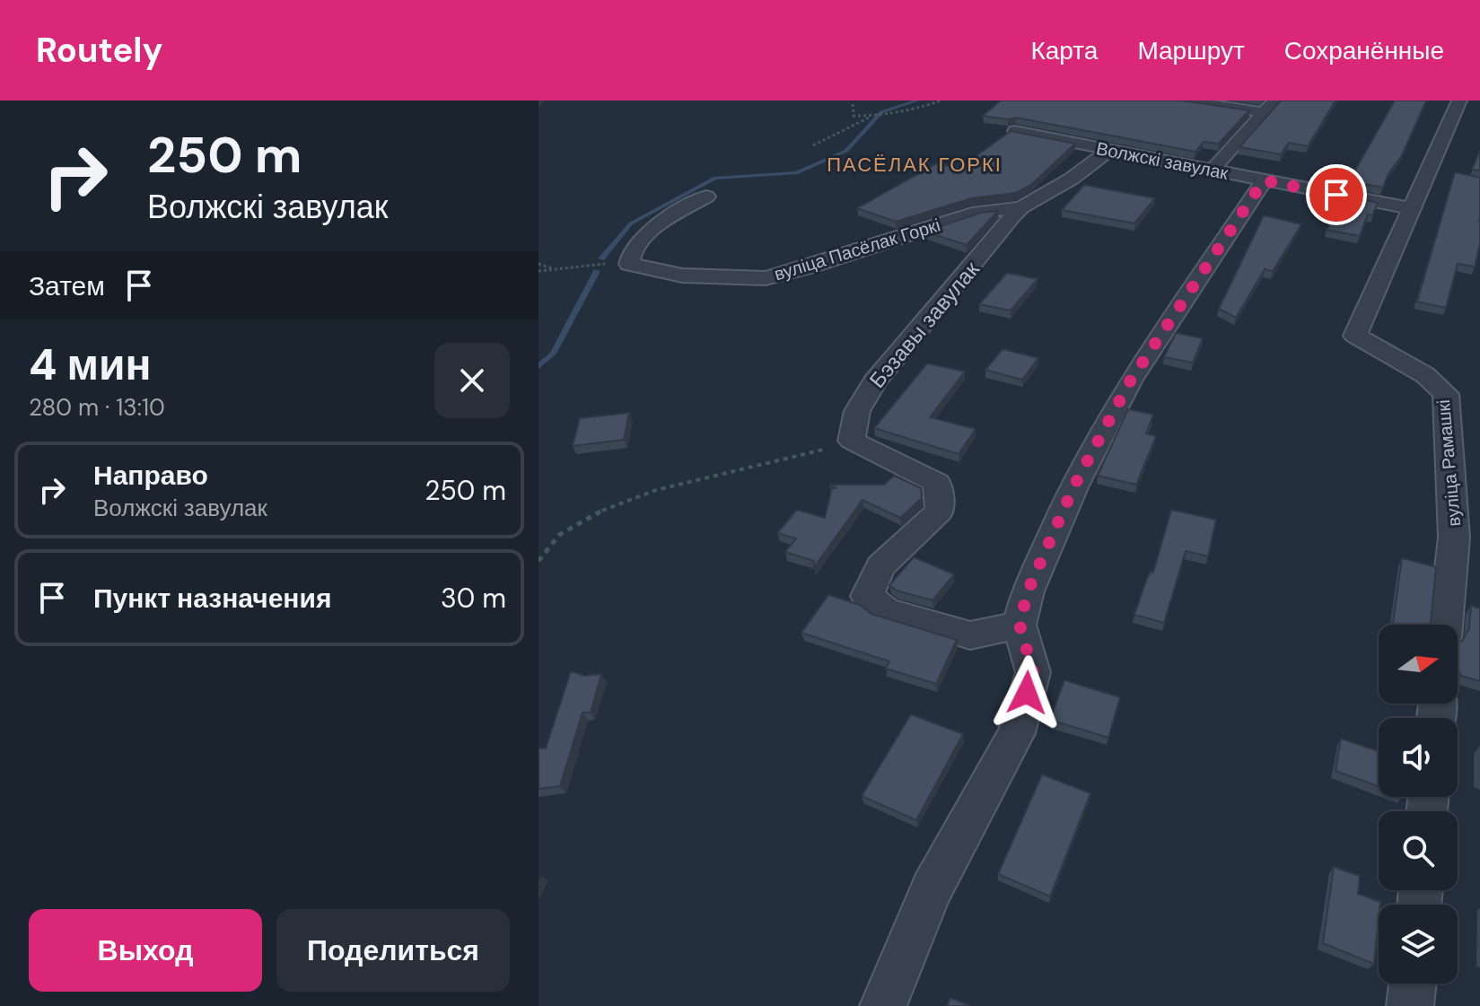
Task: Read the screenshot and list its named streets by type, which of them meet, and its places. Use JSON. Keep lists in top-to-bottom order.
{
  "streets": {
    "street": [
      "Волжскі завулак",
      "вуліца Пасёлак Горкі",
      "Бэзавы завулак",
      "вуліца Рамашкі"
    ]
  },
  "crossings": [
    ["Волжскі завулак", "вуліца Рамашкі"],
    ["вуліца Пасёлак Горкі", "Бэзавы завулак"]
  ],
  "districts": ["ПАСЁЛАК ГОРКІ"],
  "north": "right",
  "page": {
    "header": "Routely",
    "nav": ["Карта", "Маршрут", "Сохранённые"],
    "turn": ["250 m", "Волжскі завулак"],
    "then": "Затем",
    "heading": ["4 мин", "280 m · 13:10"],
    "list": [
      {
        "name": "Направо",
        "note": "Волжскі завулак",
        "value": "250 m"
      },
      {
        "name": "Пункт назначения",
        "value": "30 m"
      }
    ],
    "buttons": ["Выход", "Поделиться"]
  }
}
